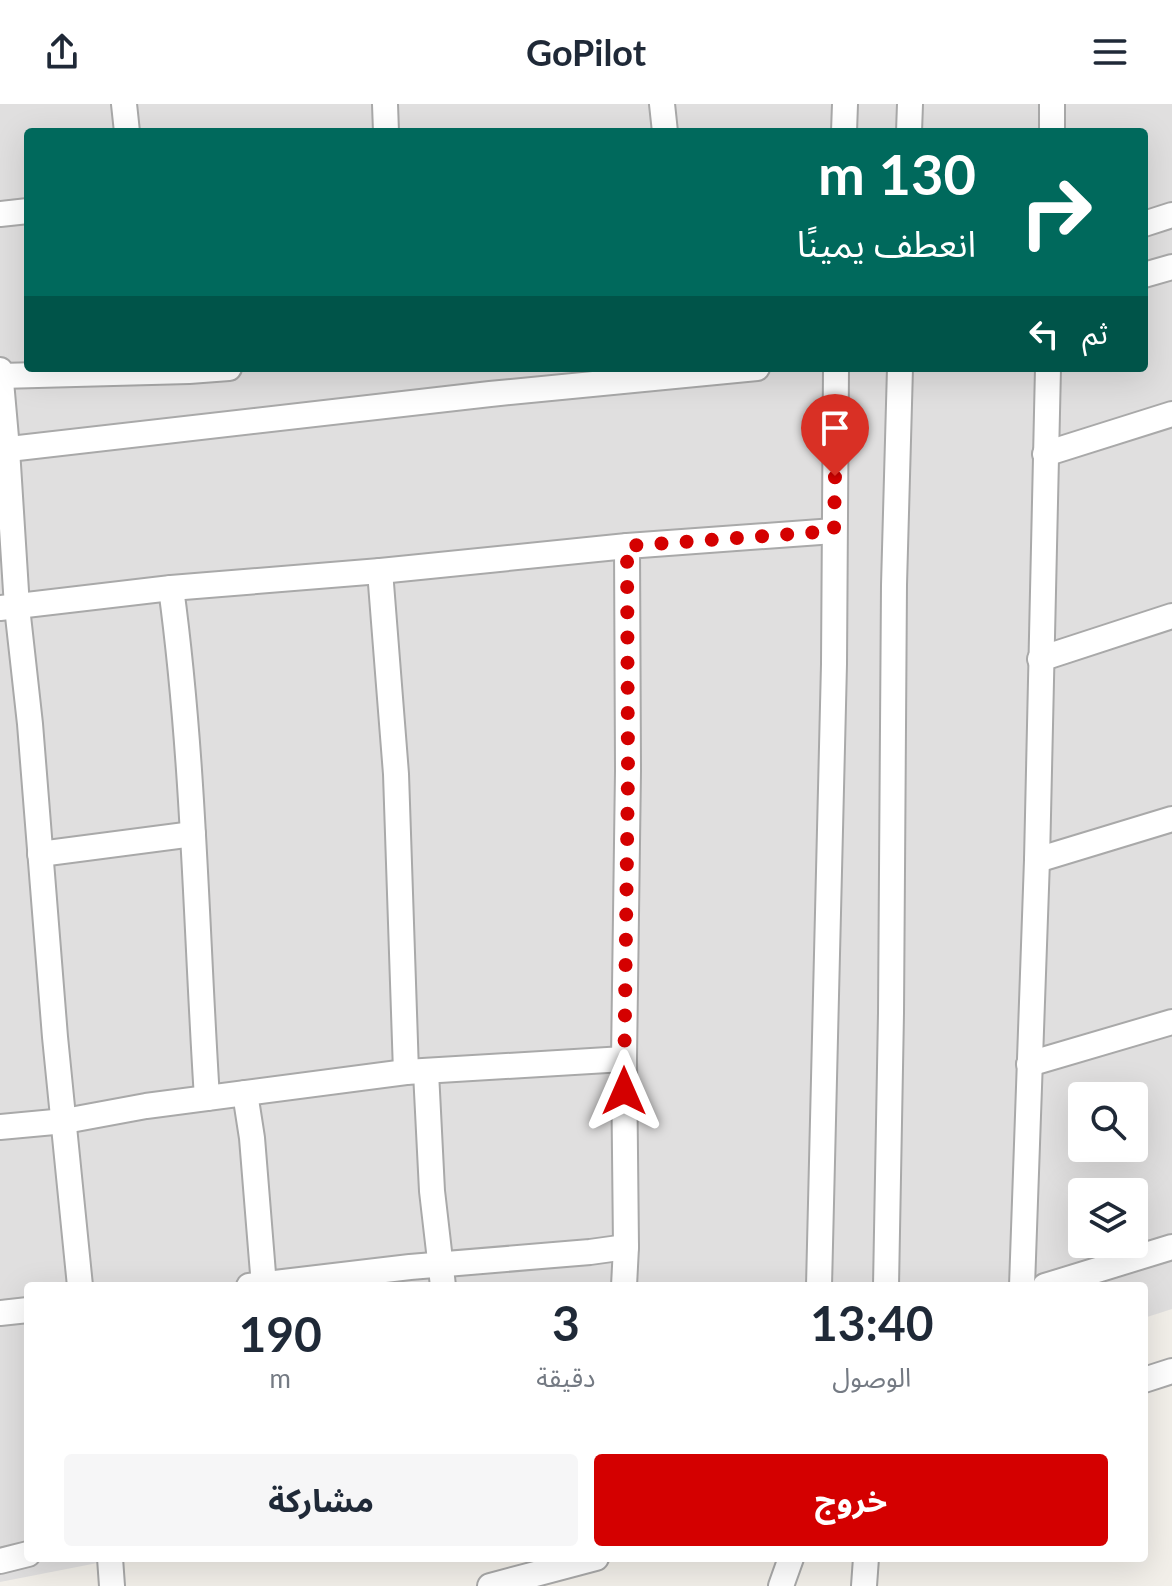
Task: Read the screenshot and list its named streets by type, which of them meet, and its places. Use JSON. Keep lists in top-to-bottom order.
{
  "page": {
    "header": "GoPilot",
    "turn": ["130 m", "انعطف يمينًا"],
    "then": "ثم",
    "eta": [
      "13:40",
      "الوصول",
      "3",
      "دقيقة",
      "190",
      "m"
    ],
    "buttons": ["خروج", "مشاركة"]
  }
}
